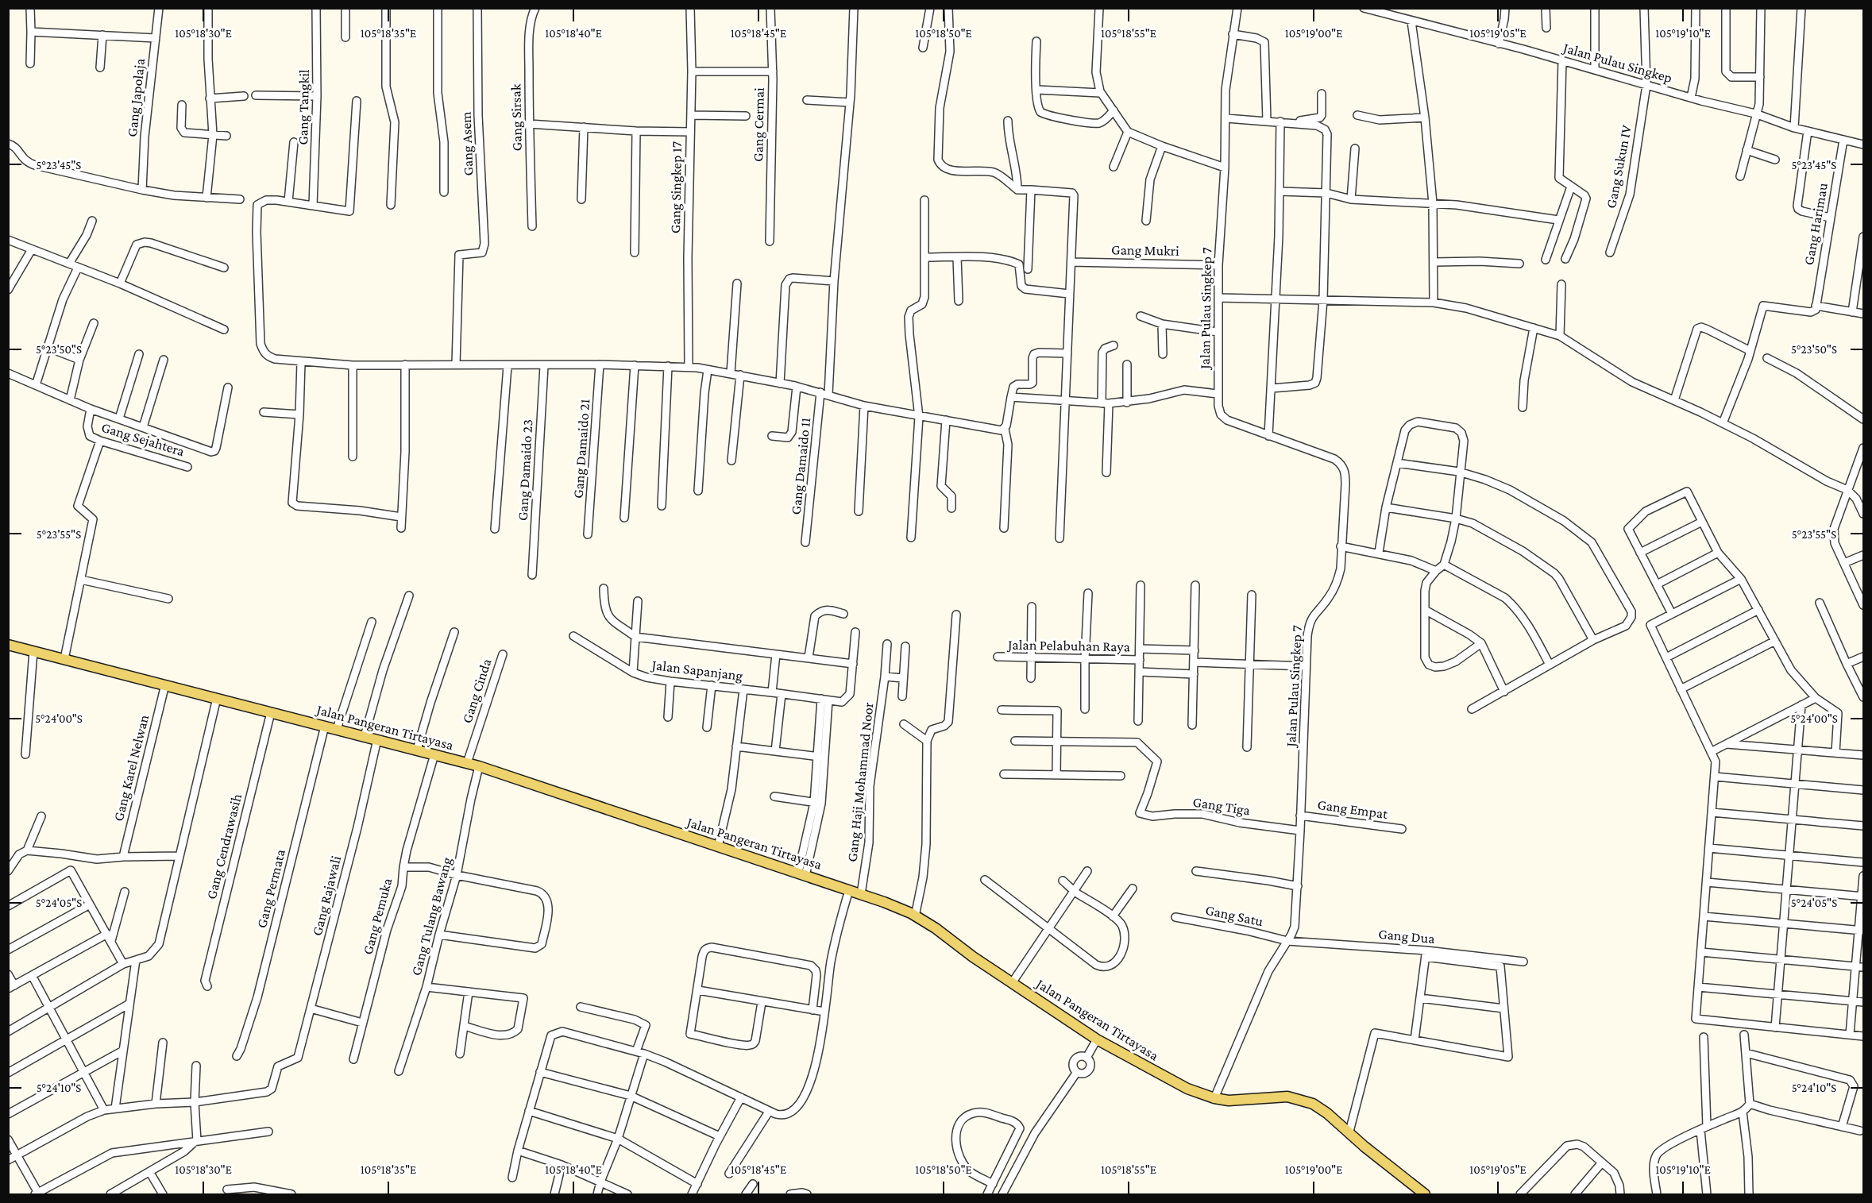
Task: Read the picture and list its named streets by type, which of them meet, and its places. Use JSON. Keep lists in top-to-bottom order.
{
  "streets": {
    "main road": ["Jalan Pangeran Tirtayasa"],
    "street": [
      "Jalan Pulau Singkep",
      "Gang Japolaja",
      "Gang Tangkil",
      "Gang Sirsak",
      "Gang Cermai",
      "Gang Asem",
      "Gang Sukun IV",
      "Gang Singkep 17",
      "Gang Harimau",
      "Gang Mukri",
      "Jalan Pulau Singkep 7",
      "Gang Sejahtera",
      "Gang Damaido 21",
      "Gang Damaido 11",
      "Gang Damaido 23",
      "Jalan Pelabuhan Raya",
      "Jalan Sapanjang",
      "Gang Cinda",
      "Gang Karel Nelwan",
      "Gang Haji Mohammad Noor",
      "Gang Tiga",
      "Gang Empat",
      "Gang Cendrawasih",
      "Gang Permata",
      "Gang Rajawali",
      "Gang Satu",
      "Gang Pemuka",
      "Gang Tulang Bawang",
      "Gang Dua"
    ]
  },
  "crossings": [
    ["Jalan Pulau Singkep", "Gang Sukun IV"],
    ["Jalan Pulau Singkep", "Gang Harimau"],
    ["Gang Mukri", "Jalan Pulau Singkep 7"],
    ["Jalan Pulau Singkep 7", "Jalan Pangeran Tirtayasa"],
    ["Jalan Pulau Singkep 7", "Gang Tiga"],
    ["Jalan Pulau Singkep 7", "Gang Empat"],
    ["Jalan Pulau Singkep 7", "Gang Satu"],
    ["Jalan Pulau Singkep 7", "Gang Dua"],
    ["Gang Cinda", "Jalan Pangeran Tirtayasa"],
    ["Jalan Pangeran Tirtayasa", "Gang Karel Nelwan"],
    ["Jalan Pangeran Tirtayasa", "Gang Haji Mohammad Noor"],
    ["Jalan Pangeran Tirtayasa", "Gang Cendrawasih"],
    ["Jalan Pangeran Tirtayasa", "Gang Permata"],
    ["Jalan Pangeran Tirtayasa", "Gang Rajawali"],
    ["Jalan Pangeran Tirtayasa", "Gang Pemuka"],
    ["Jalan Pangeran Tirtayasa", "Gang Tulang Bawang"],
    ["Gang Satu", "Gang Dua"]
  ],
  "coordinates": [
    "105°18'30\"E",
    "105°18'35\"E",
    "105°18'40\"E",
    "105°18'45\"E",
    "105°18'50\"E",
    "105°18'55\"E",
    "105°19'00\"E",
    "105°19'05\"E",
    "105°19'10\"E",
    "5°23'45\"S",
    "5°23'50\"S",
    "5°23'55\"S",
    "5°24'00\"S",
    "5°24'05\"S",
    "5°24'10\"S"
  ]
}
